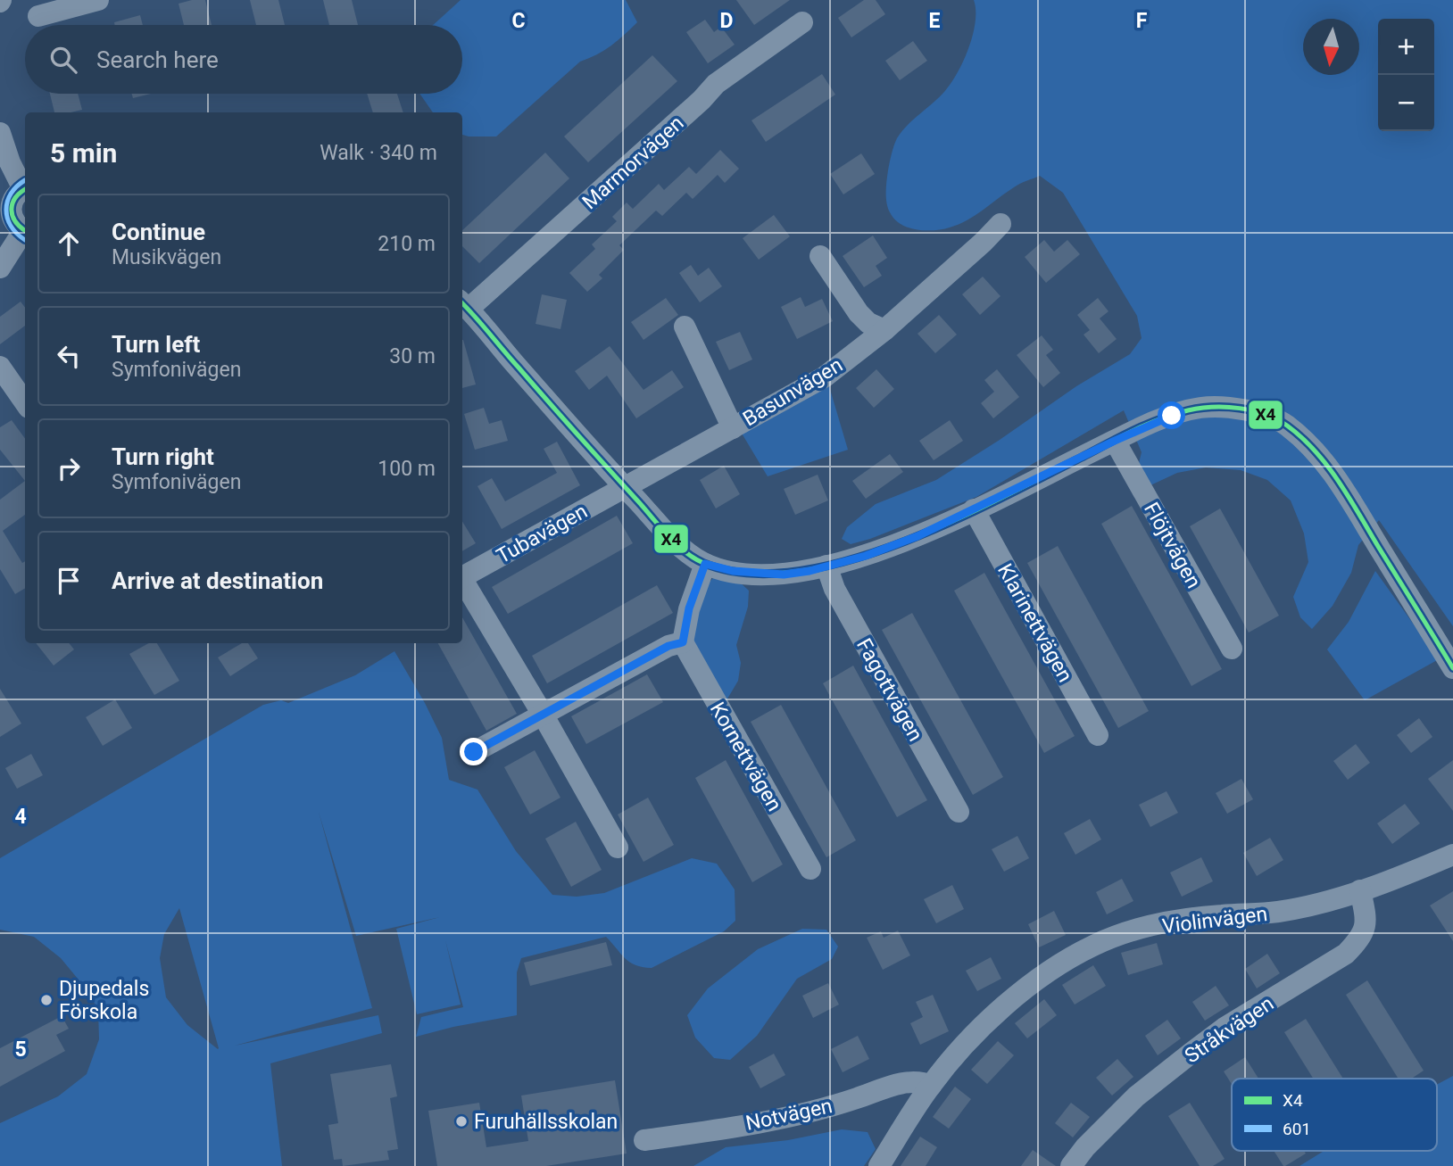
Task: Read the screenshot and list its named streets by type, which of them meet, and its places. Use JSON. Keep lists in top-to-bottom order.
{
  "streets": {
    "street": [
      "Marmorvägen",
      "Basunvägen",
      "Tubavägen",
      "Flöjtvägen",
      "Klarinettvägen",
      "Fagottvägen",
      "Kornettvägen",
      "Violinvägen",
      "Stråkvägen",
      "Notvägen"
    ]
  },
  "crossings": [
    ["Basunvägen", "Tubavägen"],
    ["Violinvägen", "Stråkvägen"],
    ["Violinvägen", "Notvägen"]
  ],
  "places": ["Djupedals Förskola", "Furuhällsskolan"],
  "lines": ["transit line 601", "transit line X4"],
  "legend": ["X4", "601"],
  "north": "bottom",
  "page": {
    "map_buttons": ["+", "−"],
    "search": "Search here",
    "heading": ["5 min", "Walk · 340 m"],
    "list": [
      ["Continue", "Musikvägen", "210 m"],
      ["Turn left", "Symfonivägen", "30 m"],
      ["Turn right", "Symfonivägen", "100 m"],
      "Arrive at destination"
    ]
  },
  "grid": {
    "columns": [
      "C",
      "D",
      "E",
      "F"
    ],
    "rows": ["4", "5"]
  }
}
